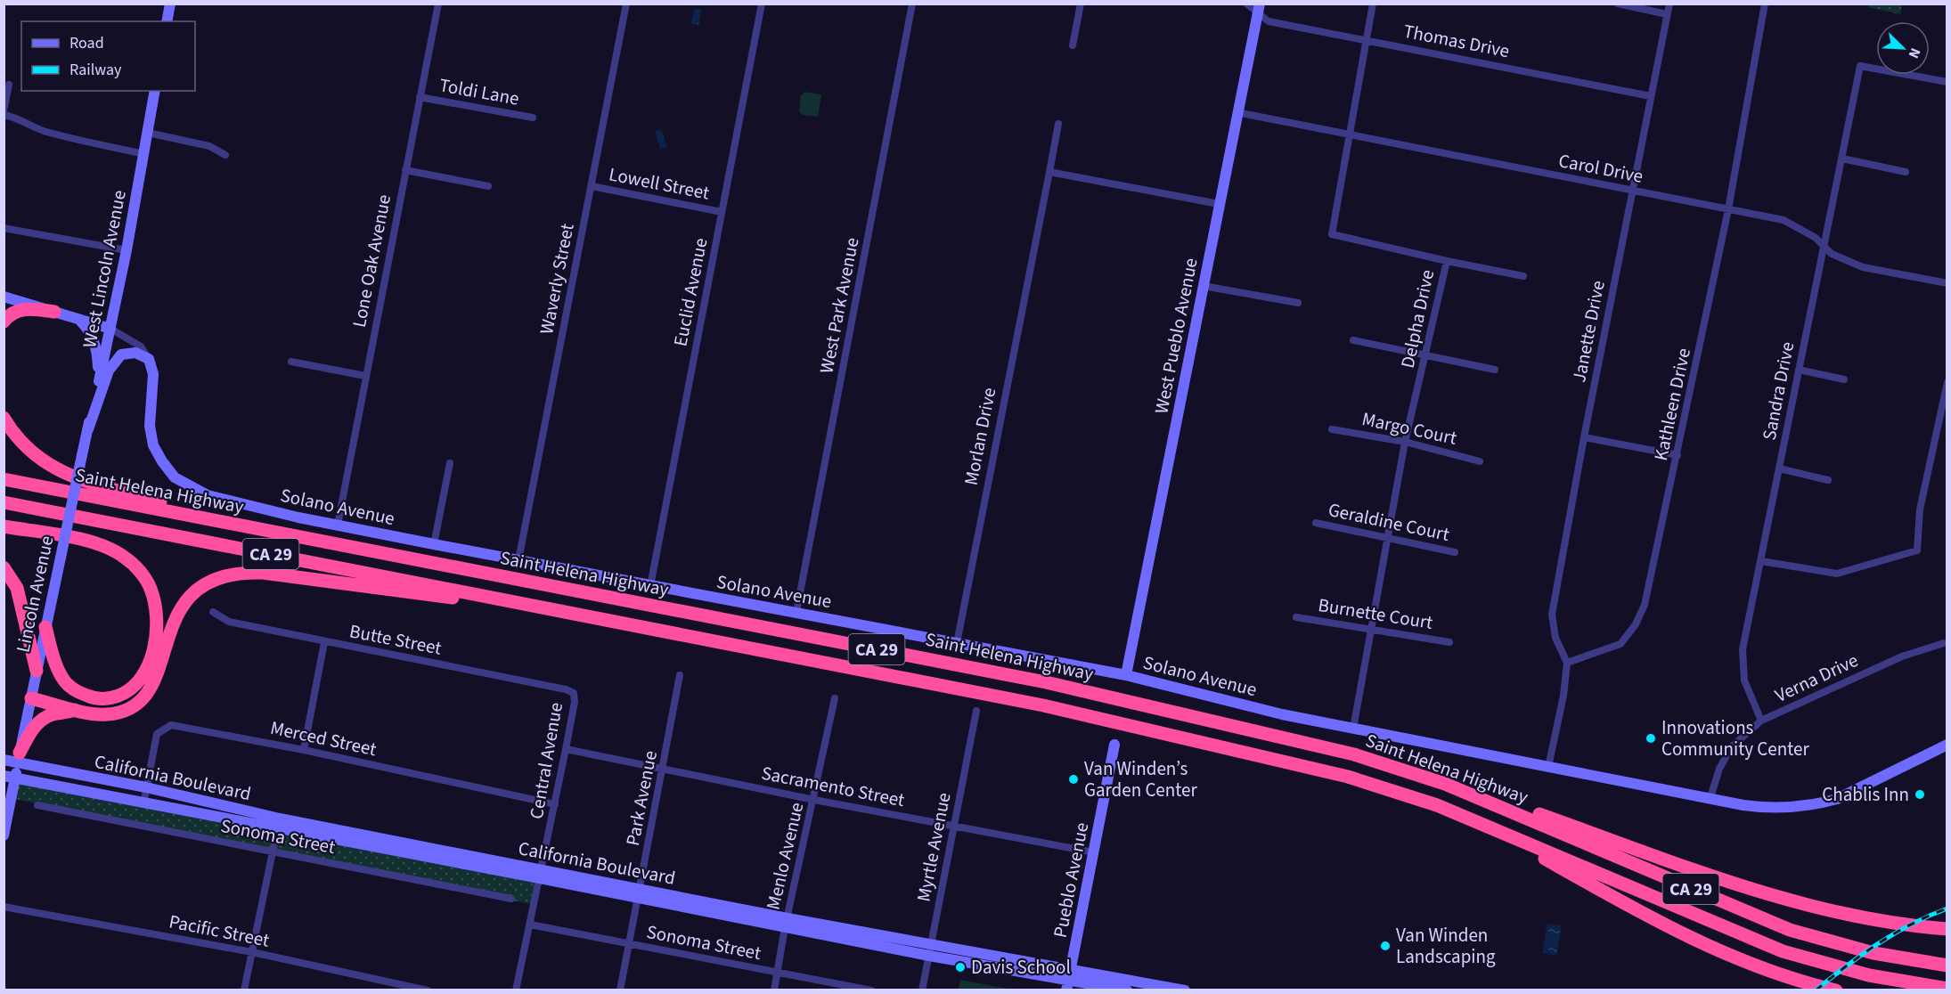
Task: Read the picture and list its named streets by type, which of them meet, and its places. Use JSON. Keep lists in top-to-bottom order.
{
  "streets": {
    "highway": ["Saint Helena Highway", "CA 29"],
    "street": [
      "Thomas Drive",
      "Toldi Lane",
      "Carol Drive",
      "Lowell Street",
      "Lone Oak Avenue",
      "West Lincoln Avenue",
      "Waverly Street",
      "Euclid Avenue",
      "West Park Avenue",
      "Delpha Drive",
      "Janette Drive",
      "West Pueblo Avenue",
      "Sandra Drive",
      "Kathleen Drive",
      "Margo Court",
      "Morlan Drive",
      "Solano Avenue",
      "Geraldine Court",
      "Lincoln Avenue",
      "Burnette Court",
      "Butte Street",
      "Verna Drive",
      "Merced Street",
      "Central Avenue",
      "California Boulevard",
      "Sacramento Street",
      "Park Avenue",
      "Sonoma Street",
      "Myrtle Avenue",
      "Menlo Avenue",
      "Pueblo Avenue",
      "Pacific Street"
    ]
  },
  "crossings": [
    ["Thomas Drive", "Delpha Drive"],
    ["Thomas Drive", "Janette Drive"],
    ["Thomas Drive", "West Pueblo Avenue"],
    ["Toldi Lane", "Lone Oak Avenue"],
    ["Carol Drive", "Delpha Drive"],
    ["Carol Drive", "Janette Drive"],
    ["Carol Drive", "West Pueblo Avenue"],
    ["Carol Drive", "Sandra Drive"],
    ["Carol Drive", "Kathleen Drive"],
    ["Lowell Street", "Waverly Street"],
    ["Lowell Street", "Euclid Avenue"],
    ["Lone Oak Avenue", "Solano Avenue"],
    ["West Lincoln Avenue", "Lincoln Avenue"],
    ["Waverly Street", "Solano Avenue"],
    ["Euclid Avenue", "Solano Avenue"],
    ["West Park Avenue", "Solano Avenue"],
    ["Delpha Drive", "Margo Court"],
    ["Delpha Drive", "Solano Avenue"],
    ["Delpha Drive", "Geraldine Court"],
    ["Delpha Drive", "Burnette Court"],
    ["Janette Drive", "Kathleen Drive"],
    ["West Pueblo Avenue", "Solano Avenue"],
    ["Sandra Drive", "Verna Drive"],
    ["Morlan Drive", "Solano Avenue"],
    ["Solano Avenue", "Verna Drive"],
    ["Lincoln Avenue", "California Boulevard"],
    ["Butte Street", "Central Avenue"],
    ["Merced Street", "Central Avenue"],
    ["Merced Street", "California Boulevard"],
    ["Central Avenue", "California Boulevard"],
    ["Central Avenue", "Sacramento Street"],
    ["Central Avenue", "Sonoma Street"],
    ["California Boulevard", "Park Avenue"],
    ["California Boulevard", "Myrtle Avenue"],
    ["California Boulevard", "Menlo Avenue"],
    ["California Boulevard", "Pueblo Avenue"],
    ["Sacramento Street", "Park Avenue"],
    ["Sacramento Street", "Myrtle Avenue"],
    ["Sacramento Street", "Menlo Avenue"],
    ["Sacramento Street", "Pueblo Avenue"],
    ["Park Avenue", "Sonoma Street"],
    ["Sonoma Street", "Menlo Avenue"]
  ],
  "places": [
    "Innovations Community Center",
    "Van Winden’s Garden Center",
    "Chablis Inn",
    "Van Winden Landscaping",
    "Davis School"
  ],
  "legend": ["Road", "Railway"],
  "north": "bottom right"
}
